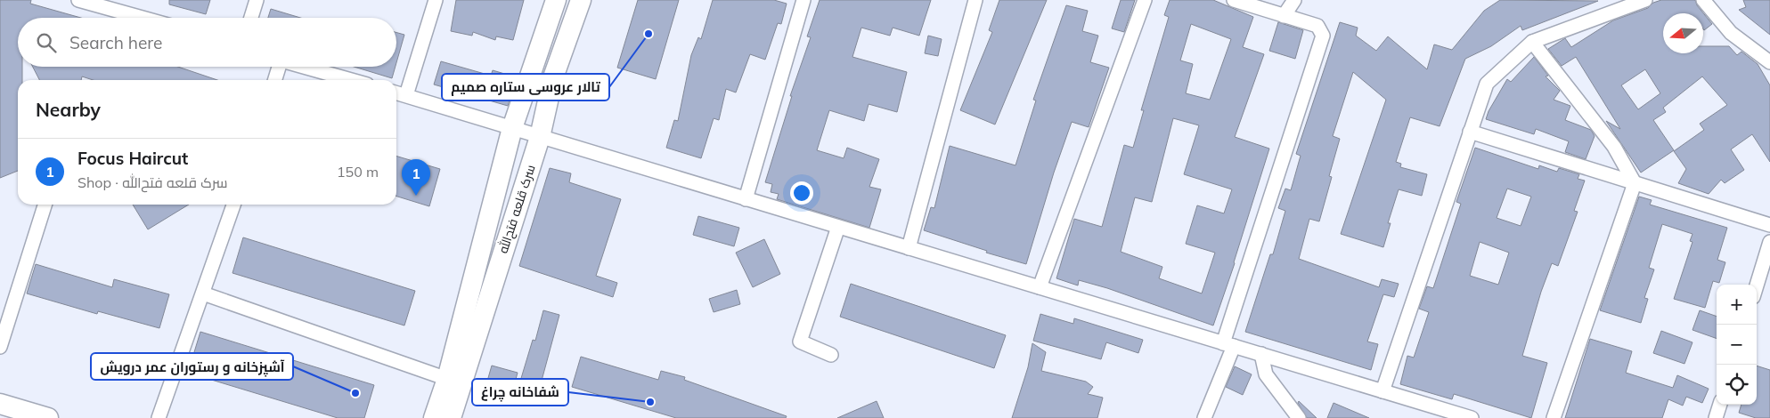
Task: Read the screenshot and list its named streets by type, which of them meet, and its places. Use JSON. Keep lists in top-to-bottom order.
{
  "streets": {
    "main road": ["سرک قلعه فتح‌الله"]
  },
  "places": ["تالار عروسی ستاره صمیم", "آشپزخانه و رستوران عمر درویش", "شفاخانه چراغ"],
  "north": "left",
  "page": {
    "search": "Search here",
    "heading": "Nearby",
    "list": [
      {
        "mark": "1",
        "name": "Focus Haircut",
        "note": "Shop · سرک قلعه فتح‌الله",
        "value": "150 m"
      }
    ],
    "pins": "1",
    "map_buttons": ["+", "−"]
  }
}
